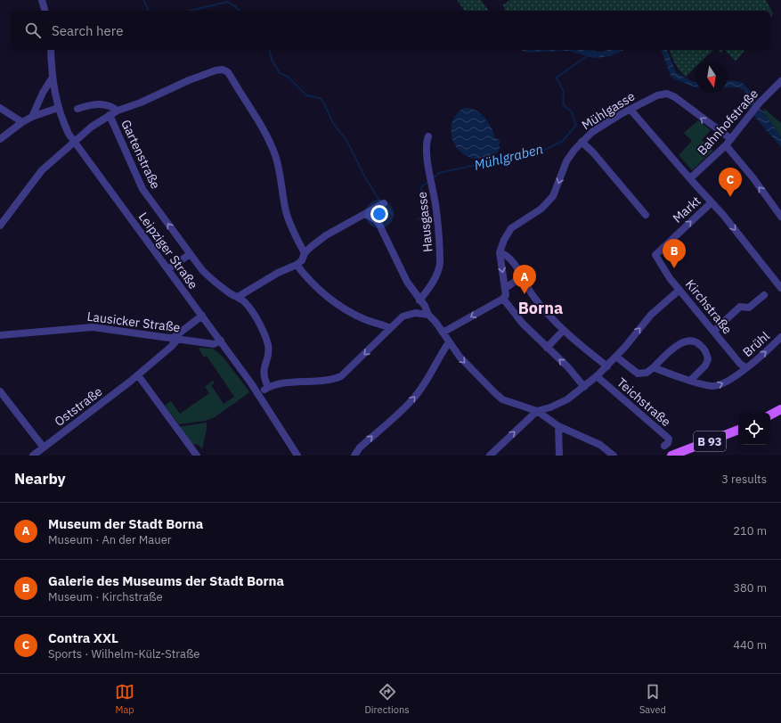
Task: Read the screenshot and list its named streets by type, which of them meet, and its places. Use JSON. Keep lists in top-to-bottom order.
{
  "streets": {
    "main road": ["B 93"],
    "street": [
      "Mühlgasse",
      "Bahnhofstraße",
      "Gartenstraße",
      "Markt",
      "Hausgasse",
      "Leipziger Straße",
      "Kirchstraße",
      "Lausicker Straße",
      "Brühl",
      "Teichstraße",
      "Oststraße"
    ]
  },
  "crossings": [
    ["Mühlgasse", "Bahnhofstraße"],
    ["Mühlgasse", "Markt"],
    ["Bahnhofstraße", "Markt"],
    ["Markt", "Kirchstraße"],
    ["Leipziger Straße", "Lausicker Straße"],
    ["Leipziger Straße", "Oststraße"],
    ["Kirchstraße", "Brühl"],
    ["Lausicker Straße", "Oststraße"]
  ],
  "one_way": ["Gartenstraße", "Markt"],
  "districts": ["Borna"],
  "water": ["Mühlgraben"],
  "north": "bottom",
  "page": {
    "search": "Search here",
    "pins": ["C", "B", "A"],
    "heading": ["Nearby", "3 results"],
    "list": [
      {
        "mark": "A",
        "name": "Museum der Stadt Borna",
        "note": "Museum · An der Mauer",
        "value": "210 m"
      },
      {
        "mark": "B",
        "name": "Galerie des Museums der Stadt Borna",
        "note": "Museum · Kirchstraße",
        "value": "380 m"
      },
      {
        "mark": "C",
        "name": "Contra XXL",
        "note": "Sports · Wilhelm-Külz-Straße",
        "value": "440 m"
      }
    ],
    "nav": ["Map", "Directions", "Saved"]
  }
}
